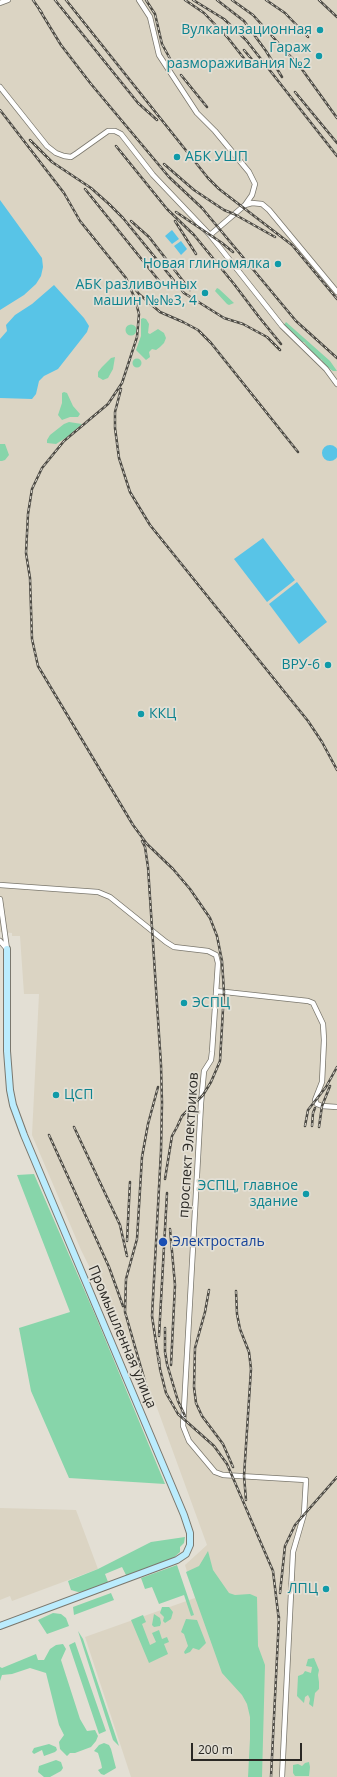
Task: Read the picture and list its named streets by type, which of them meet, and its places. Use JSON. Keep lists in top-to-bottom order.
{
  "streets": {
    "street": ["проспект Электриков", "Промышленная улица"]
  },
  "places": [
    "Вулканизационная",
    "Гараж размораживания №2",
    "АБК УШП",
    "Новая глиномялка",
    "АБК разливочных машин №№3, 4",
    "ВРУ-6",
    "ККЦ",
    "ЭСПЦ",
    "ЦСП",
    "ЭСПЦ, главное здание",
    "Электросталь",
    "ЛПЦ"
  ],
  "scale_bar": "200 m"
}
